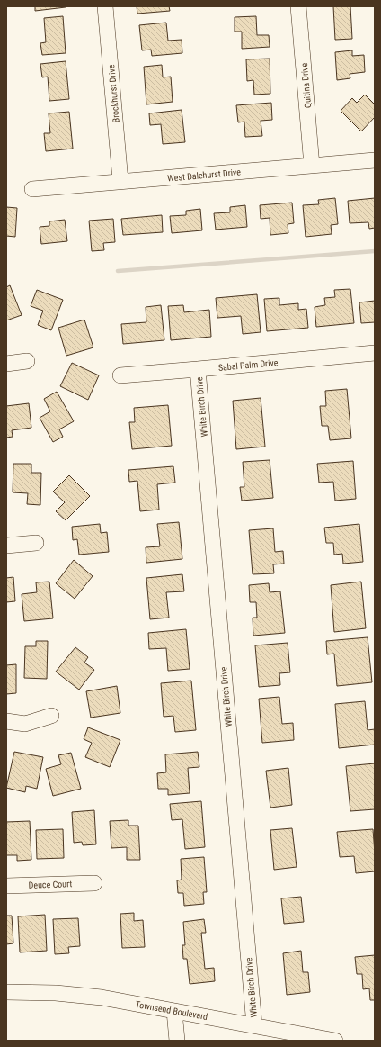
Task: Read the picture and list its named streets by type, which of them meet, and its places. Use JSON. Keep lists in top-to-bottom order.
{
  "streets": {
    "street": [
      "Quitina Drive",
      "Brockhurst Drive",
      "West Dalehurst Drive",
      "Sabal Palm Drive",
      "White Birch Drive",
      "Deuce Court",
      "Townsend Boulevard"
    ]
  },
  "crossings": [
    ["Quitina Drive", "West Dalehurst Drive"],
    ["Brockhurst Drive", "West Dalehurst Drive"],
    ["Sabal Palm Drive", "White Birch Drive"],
    ["White Birch Drive", "Townsend Boulevard"]
  ]
}
